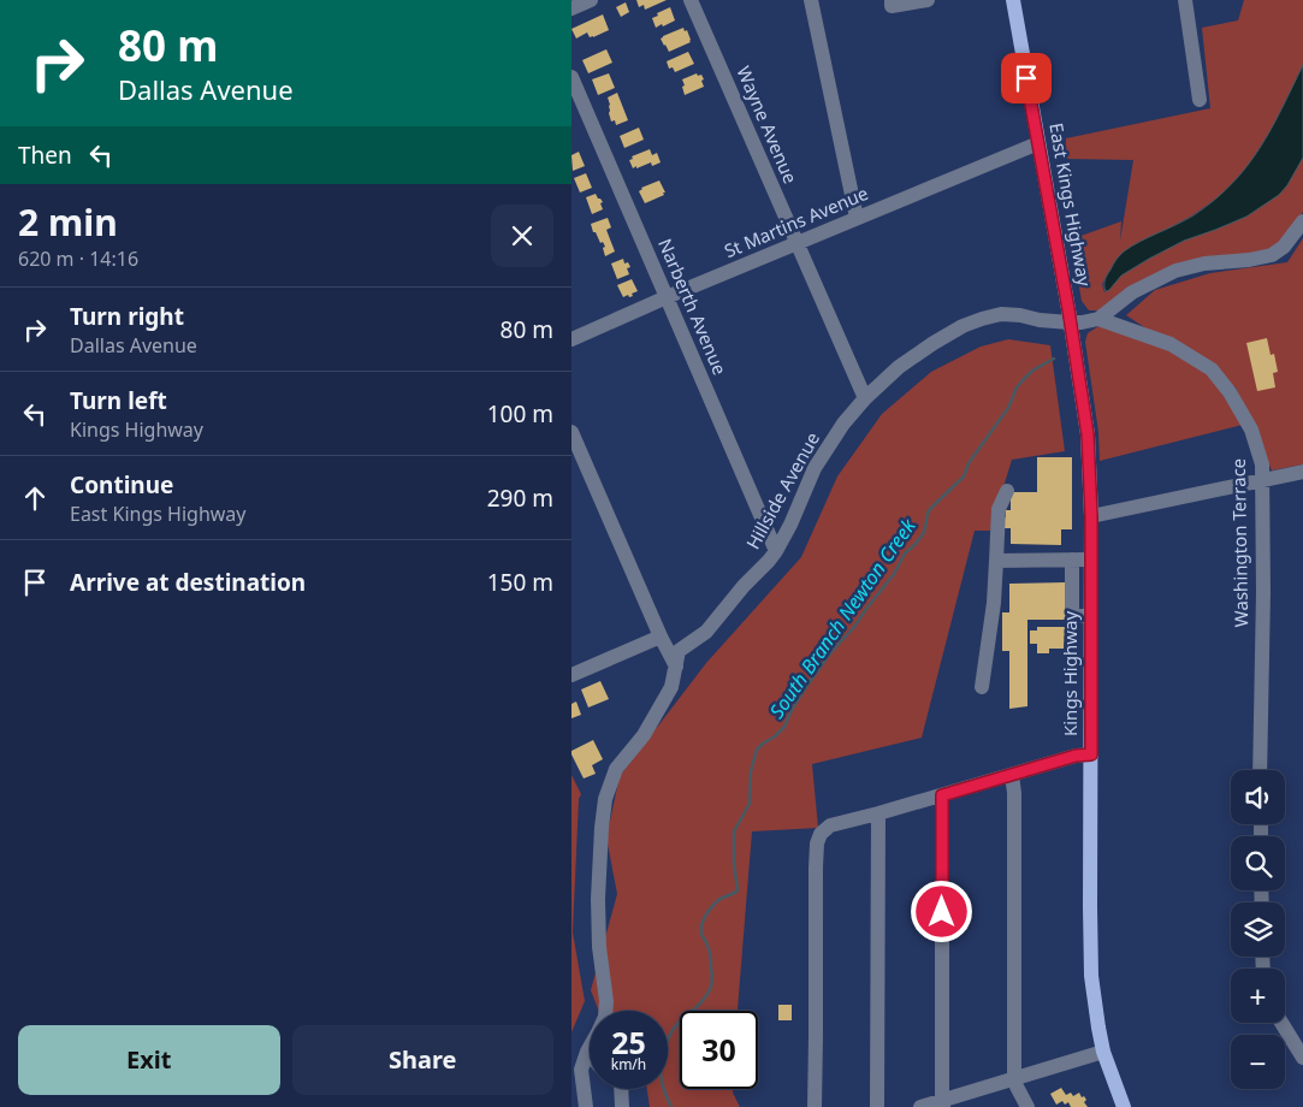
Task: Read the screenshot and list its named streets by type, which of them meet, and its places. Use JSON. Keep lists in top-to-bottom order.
{
  "streets": {
    "main road": ["East Kings Highway", "Kings Highway"],
    "street": [
      "Wayne Avenue",
      "St Martins Avenue",
      "Narberth Avenue",
      "Hillside Avenue",
      "Washington Terrace"
    ]
  },
  "crossings": [
    ["Wayne Avenue", "St Martins Avenue"],
    ["Wayne Avenue", "Hillside Avenue"],
    ["East Kings Highway", "St Martins Avenue"],
    ["East Kings Highway", "Hillside Avenue"],
    ["East Kings Highway", "Kings Highway"],
    ["St Martins Avenue", "Narberth Avenue"],
    ["Narberth Avenue", "Hillside Avenue"],
    ["Hillside Avenue", "Washington Terrace"],
    ["Hillside Avenue", "Kings Highway"]
  ],
  "water": ["South Branch Newton Creek"],
  "page": {
    "turn": ["80 m", "Dallas Avenue"],
    "then": "Then",
    "heading": ["2 min", "620 m · 14:16"],
    "list": [
      {
        "name": "Turn right",
        "note": "Dallas Avenue",
        "value": "80 m"
      },
      {
        "name": "Turn left",
        "note": "Kings Highway",
        "value": "100 m"
      },
      {
        "name": "Continue",
        "note": "East Kings Highway",
        "value": "290 m"
      },
      {
        "name": "Arrive at destination",
        "value": "150 m"
      }
    ],
    "map_buttons": ["+", "−"],
    "speed": "25 km/h",
    "limit": "30",
    "buttons": ["Exit", "Share"]
  }
}
